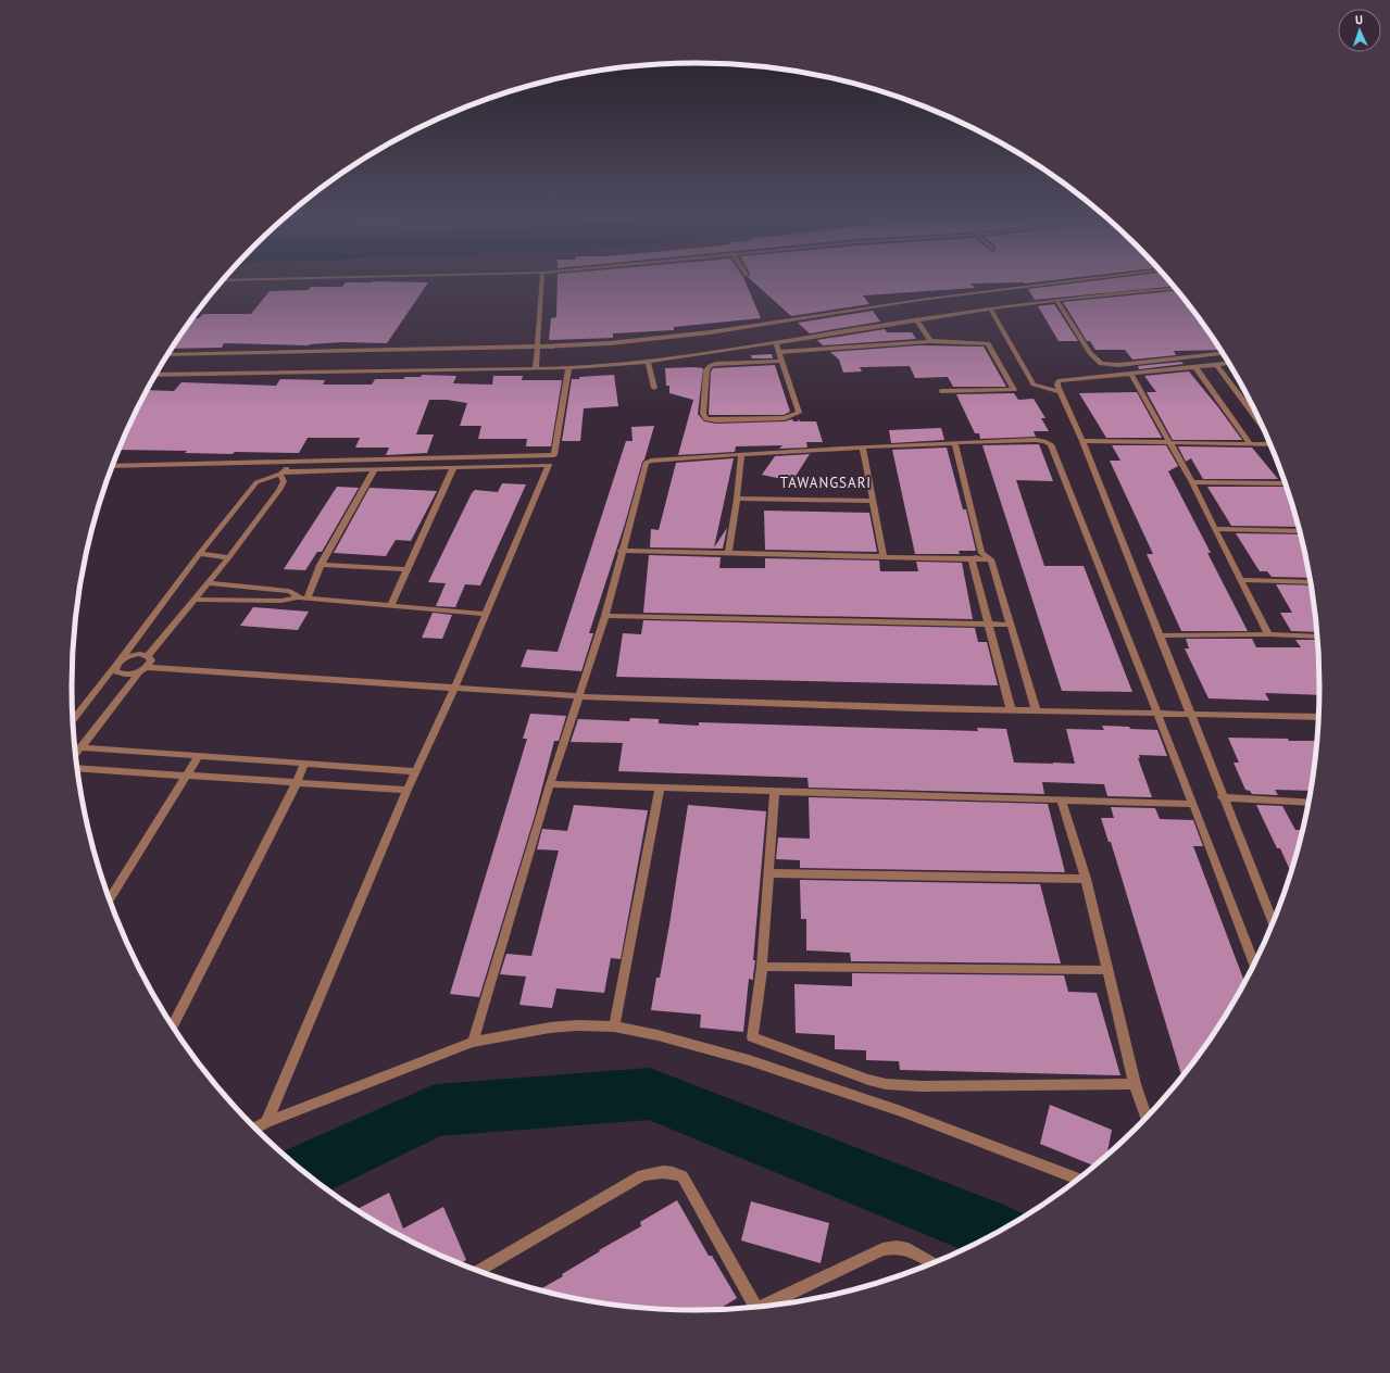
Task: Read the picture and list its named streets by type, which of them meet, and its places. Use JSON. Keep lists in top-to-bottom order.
{
  "districts": ["TAWANGSARI"],
  "north": "top"
}
